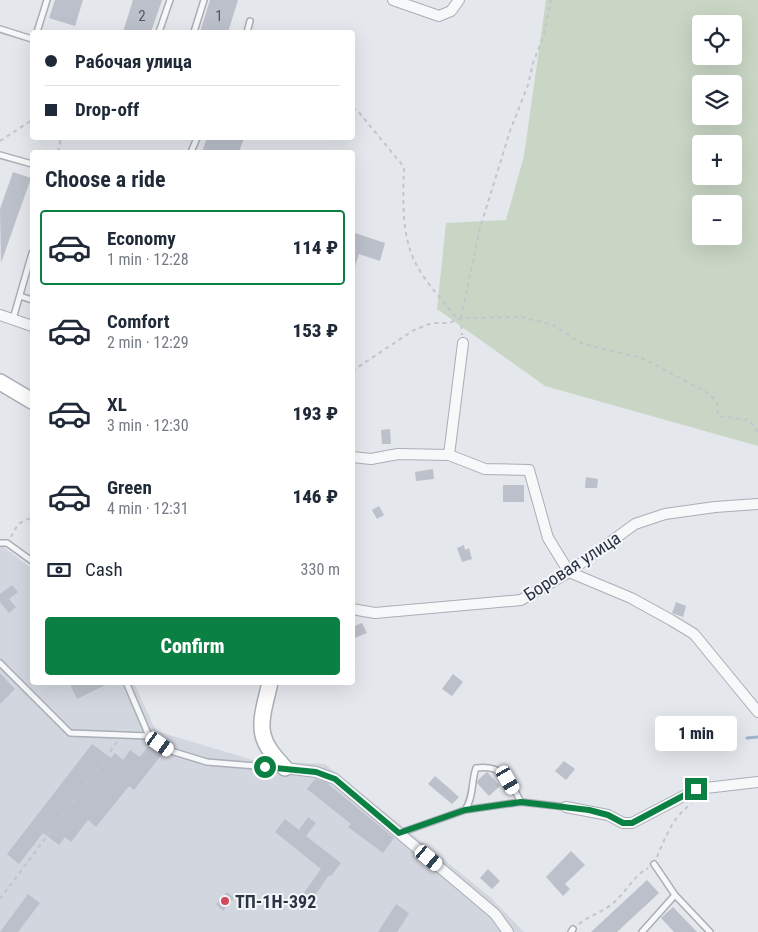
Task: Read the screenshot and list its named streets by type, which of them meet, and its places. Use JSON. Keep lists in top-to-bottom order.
{
  "streets": {
    "street": ["Боровая улица"]
  },
  "places": ["ТП-1Н-392"],
  "house_numbers": ["2", "1"],
  "page": {
    "map_buttons": ["+", "−"],
    "banner": ["Рабочая улица", "Drop-off"],
    "heading": "Choose a ride",
    "list": [
      {
        "name": "Economy",
        "note": "1 min · 12:28",
        "value": "114 ₽"
      },
      {
        "name": "Comfort",
        "note": "2 min · 12:29",
        "value": "153 ₽"
      },
      {
        "name": "XL",
        "note": "3 min · 12:30",
        "value": "193 ₽"
      },
      {
        "name": "Green",
        "note": "4 min · 12:31",
        "value": "146 ₽"
      }
    ],
    "pay": ["Cash", "330 m"],
    "buttons": "Confirm",
    "bubble": "1 min"
  }
}
